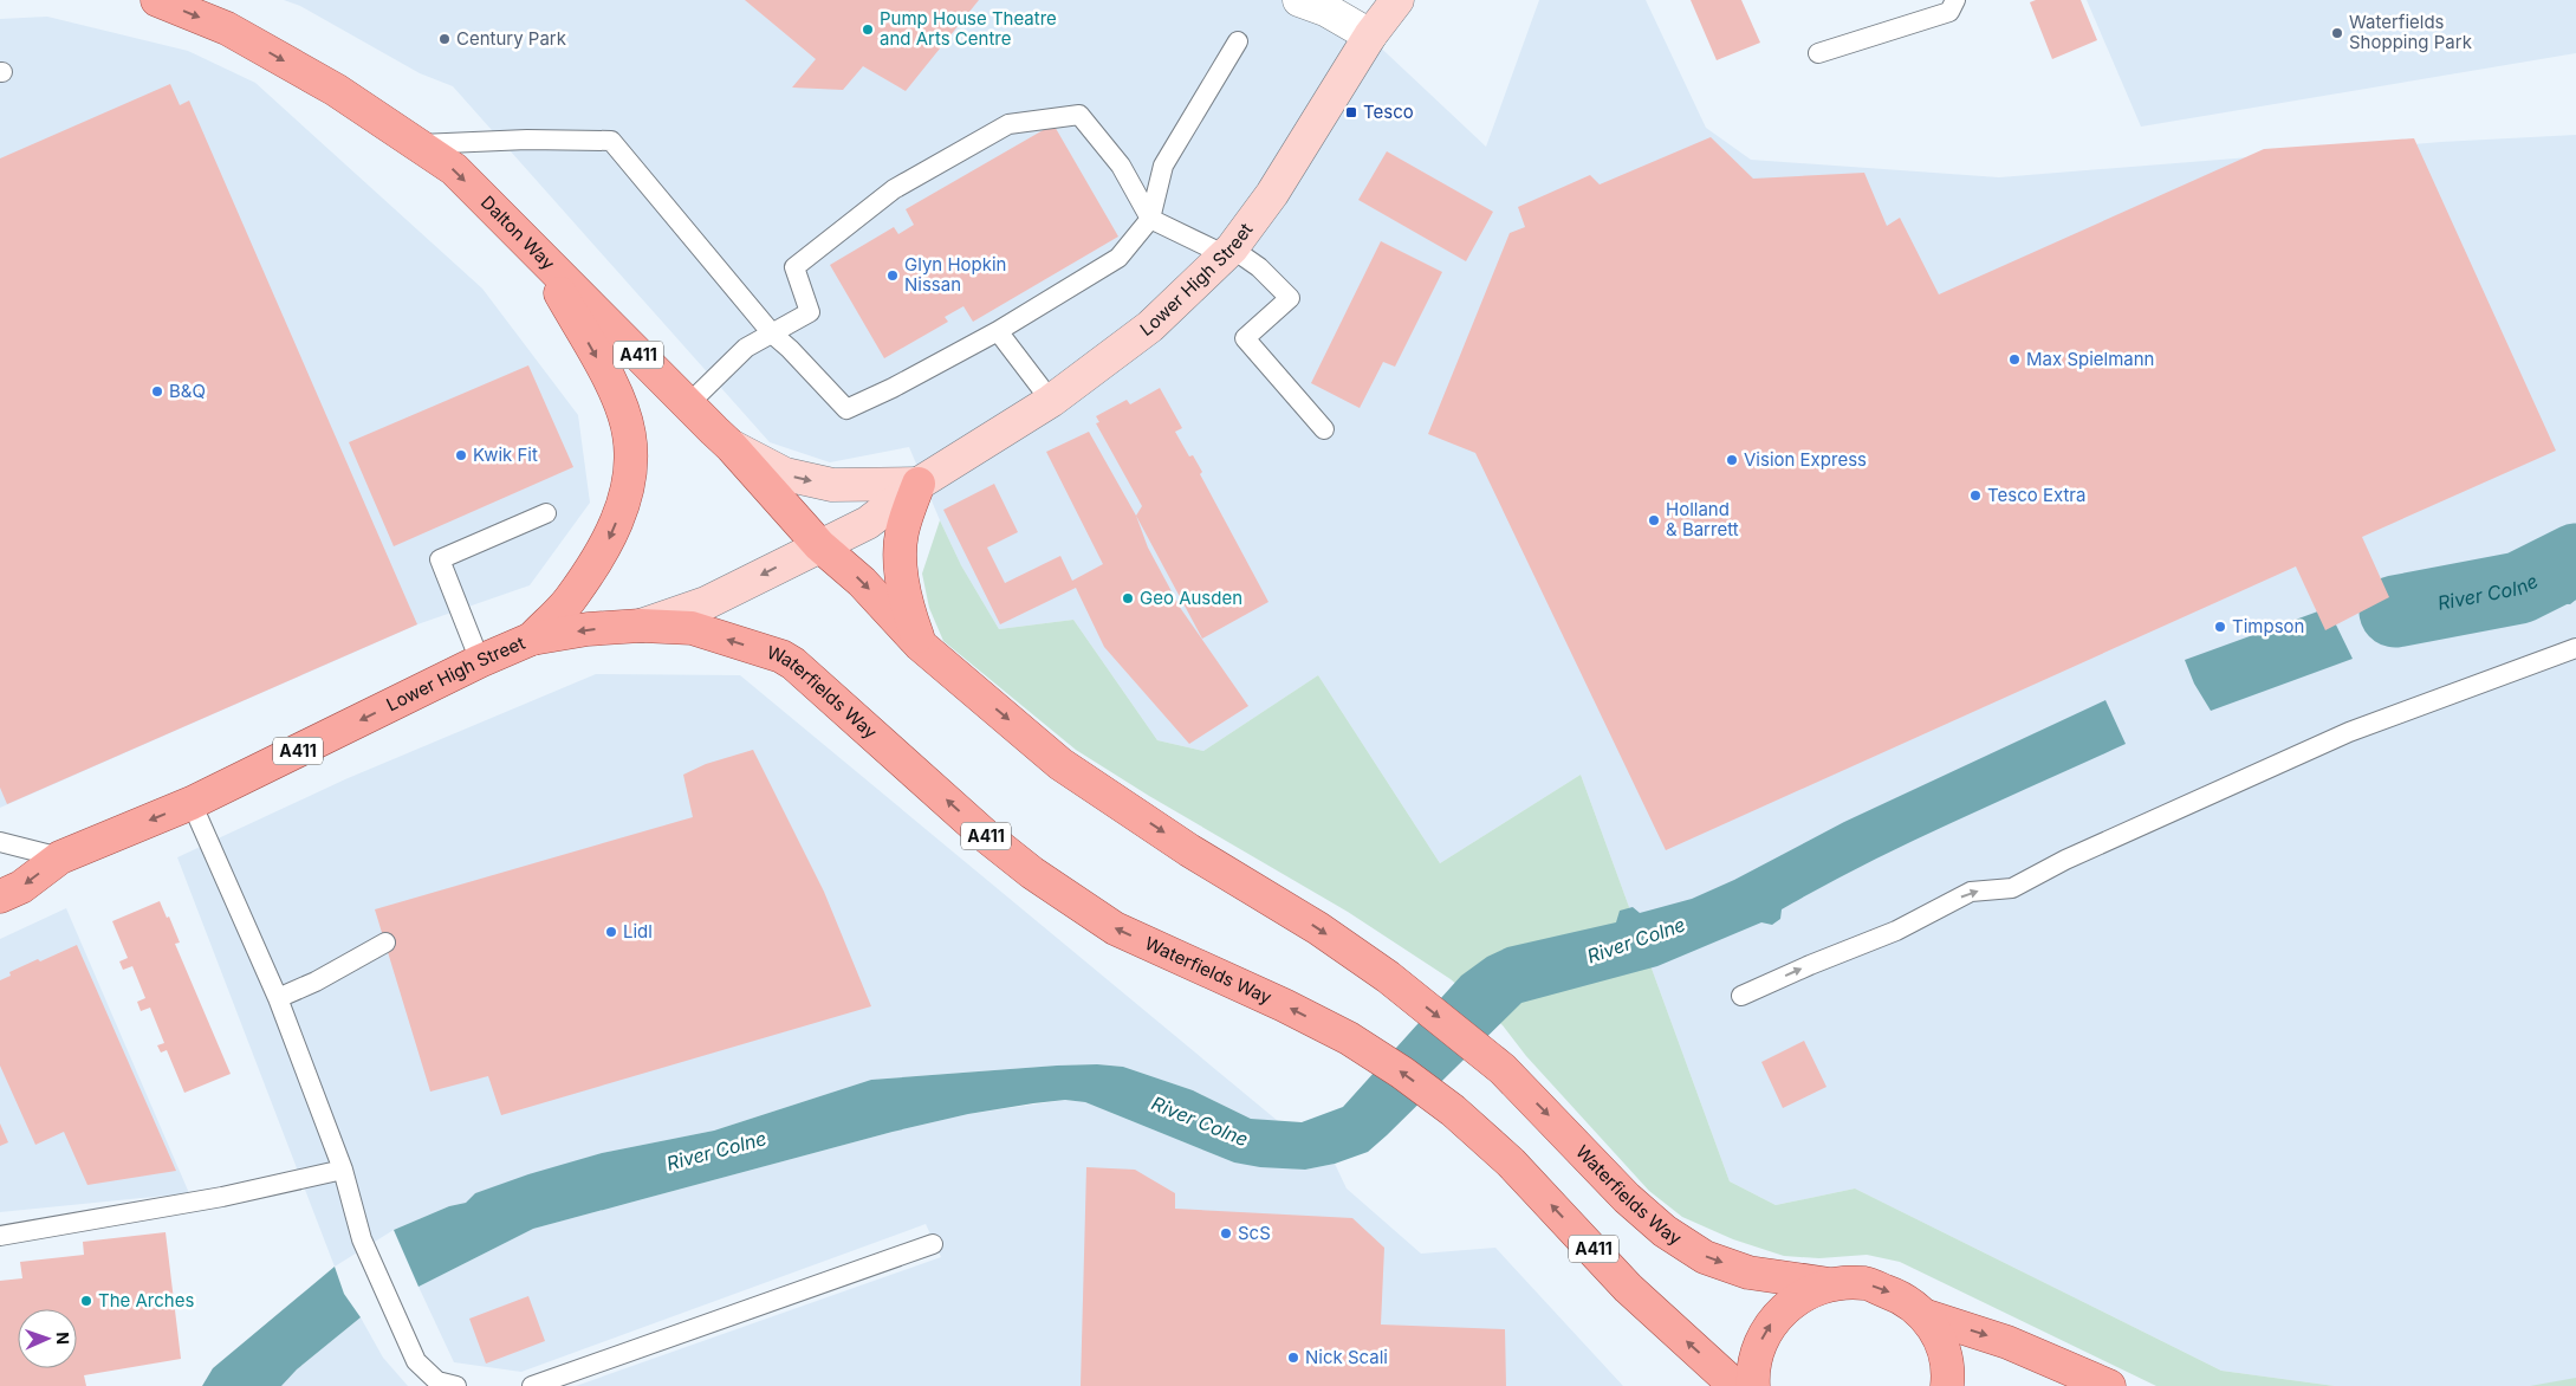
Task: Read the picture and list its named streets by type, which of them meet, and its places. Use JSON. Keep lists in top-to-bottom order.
{
  "streets": {
    "main road": [
      "Dalton Way",
      "Lower High Street",
      "A411",
      "Waterfields Way"
    ]
  },
  "crossings": [
    ["Dalton Way", "Lower High Street"],
    ["Dalton Way", "A411"],
    ["Dalton Way", "Waterfields Way"],
    ["Lower High Street", "A411"],
    ["Lower High Street", "Waterfields Way"]
  ],
  "one_way": ["Dalton Way", "Lower High Street"],
  "water": ["River Colne"],
  "places": {
    "other": [
      "Pump House Theatre and Arts Centre",
      "Waterfields Shopping Park",
      "Century Park",
      "Glyn Hopkin Nissan",
      "Max Spielmann",
      "B&Q",
      "Kwik Fit",
      "Vision Express",
      "Tesco Extra",
      "Holland & Barrett",
      "Geo Ausden",
      "Timpson",
      "Lidl",
      "ScS",
      "The Arches",
      "Nick Scali"
    ],
    "transit": ["Tesco"]
  },
  "north": "right"
}
